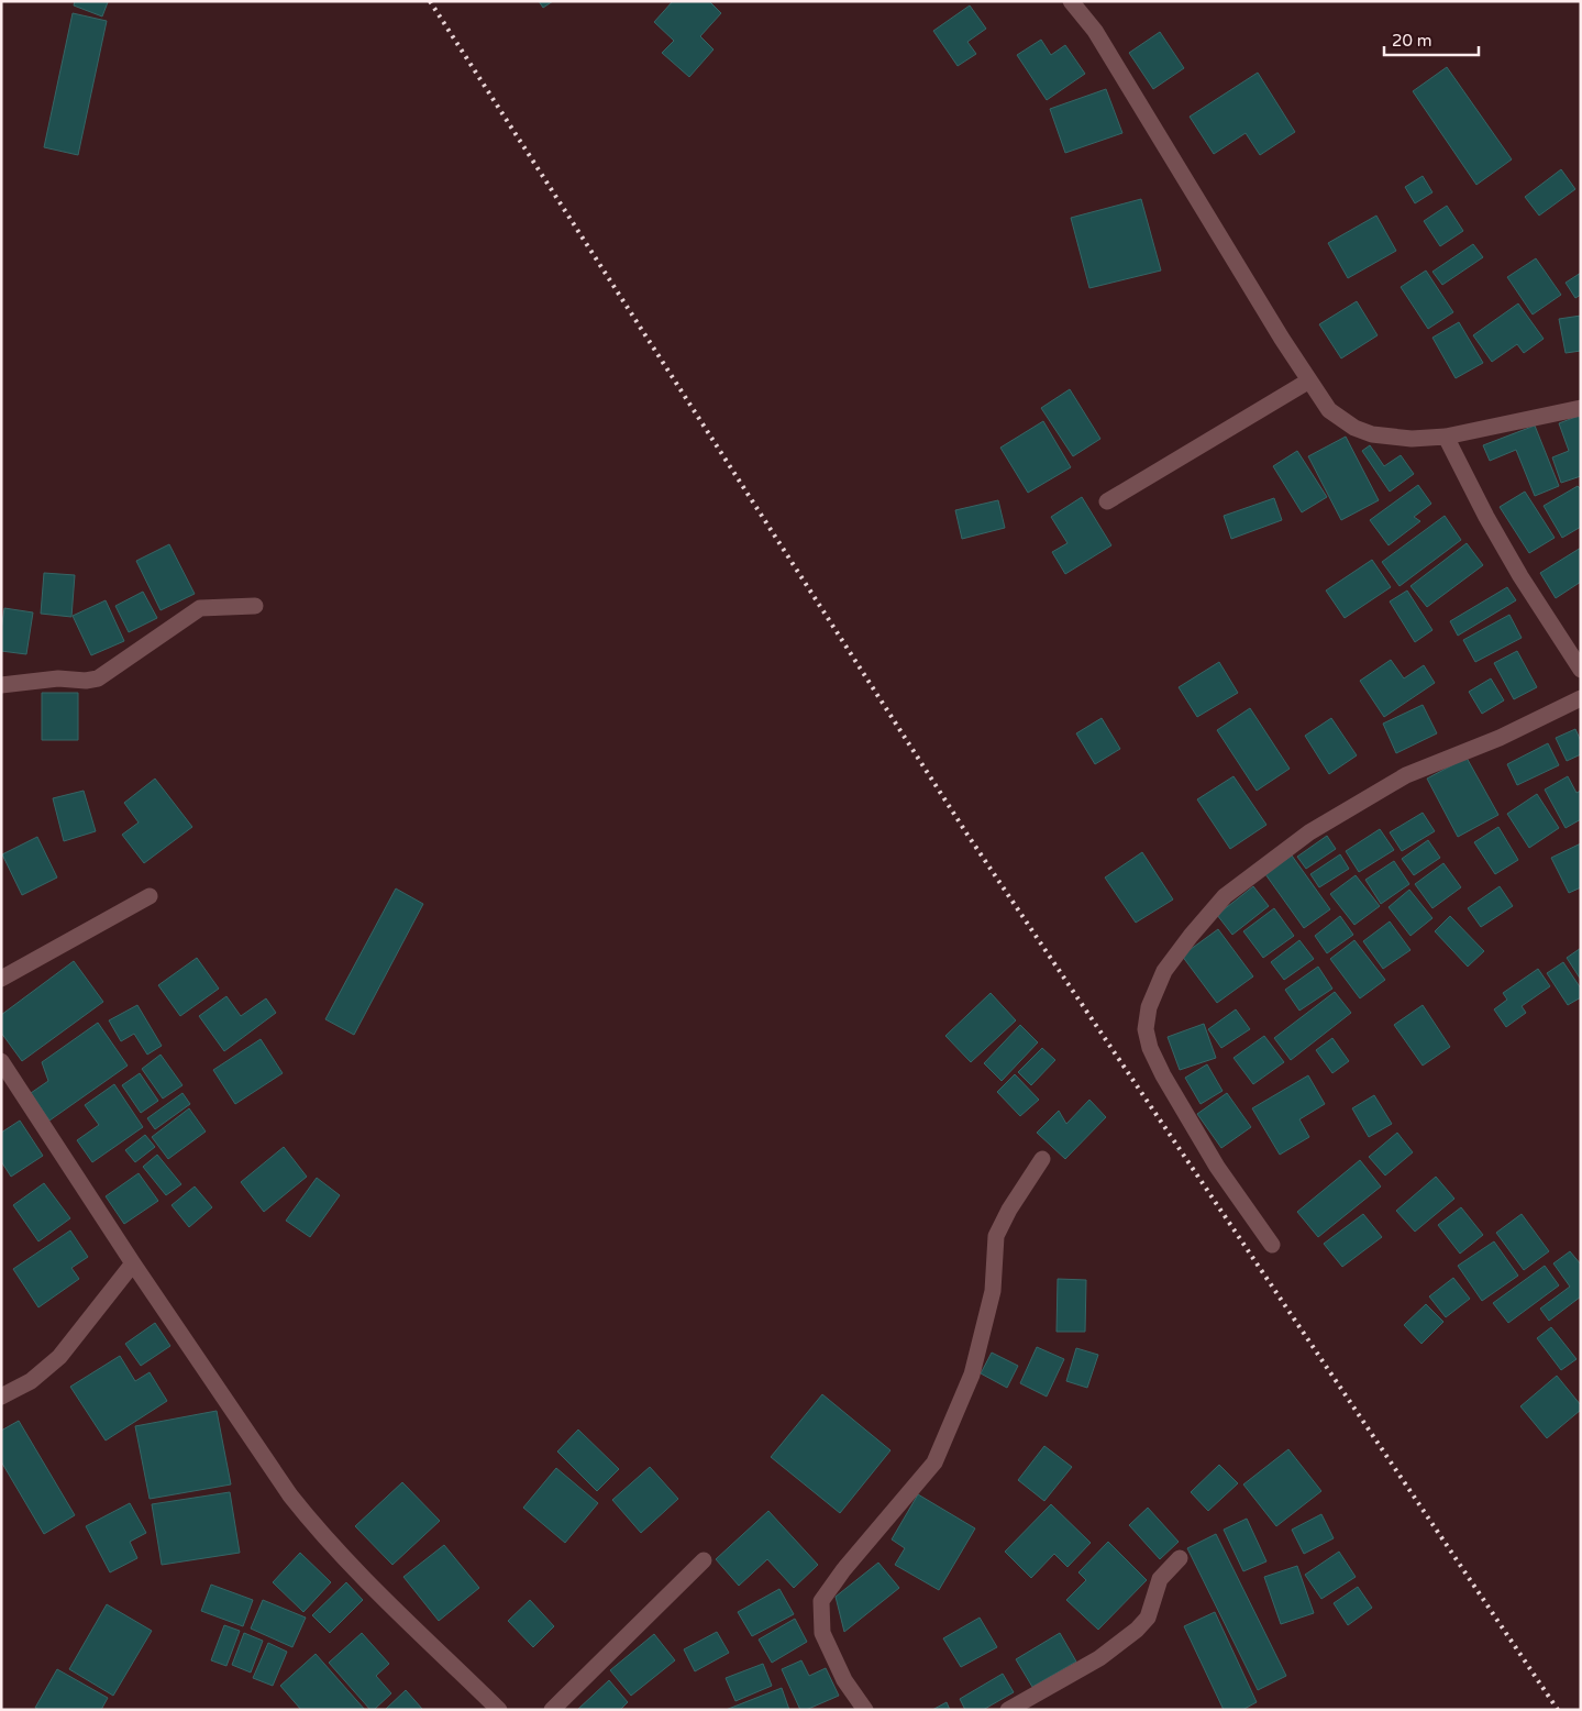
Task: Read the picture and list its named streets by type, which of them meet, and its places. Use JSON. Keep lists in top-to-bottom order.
{
  "scale_bar": "20 m"
}
